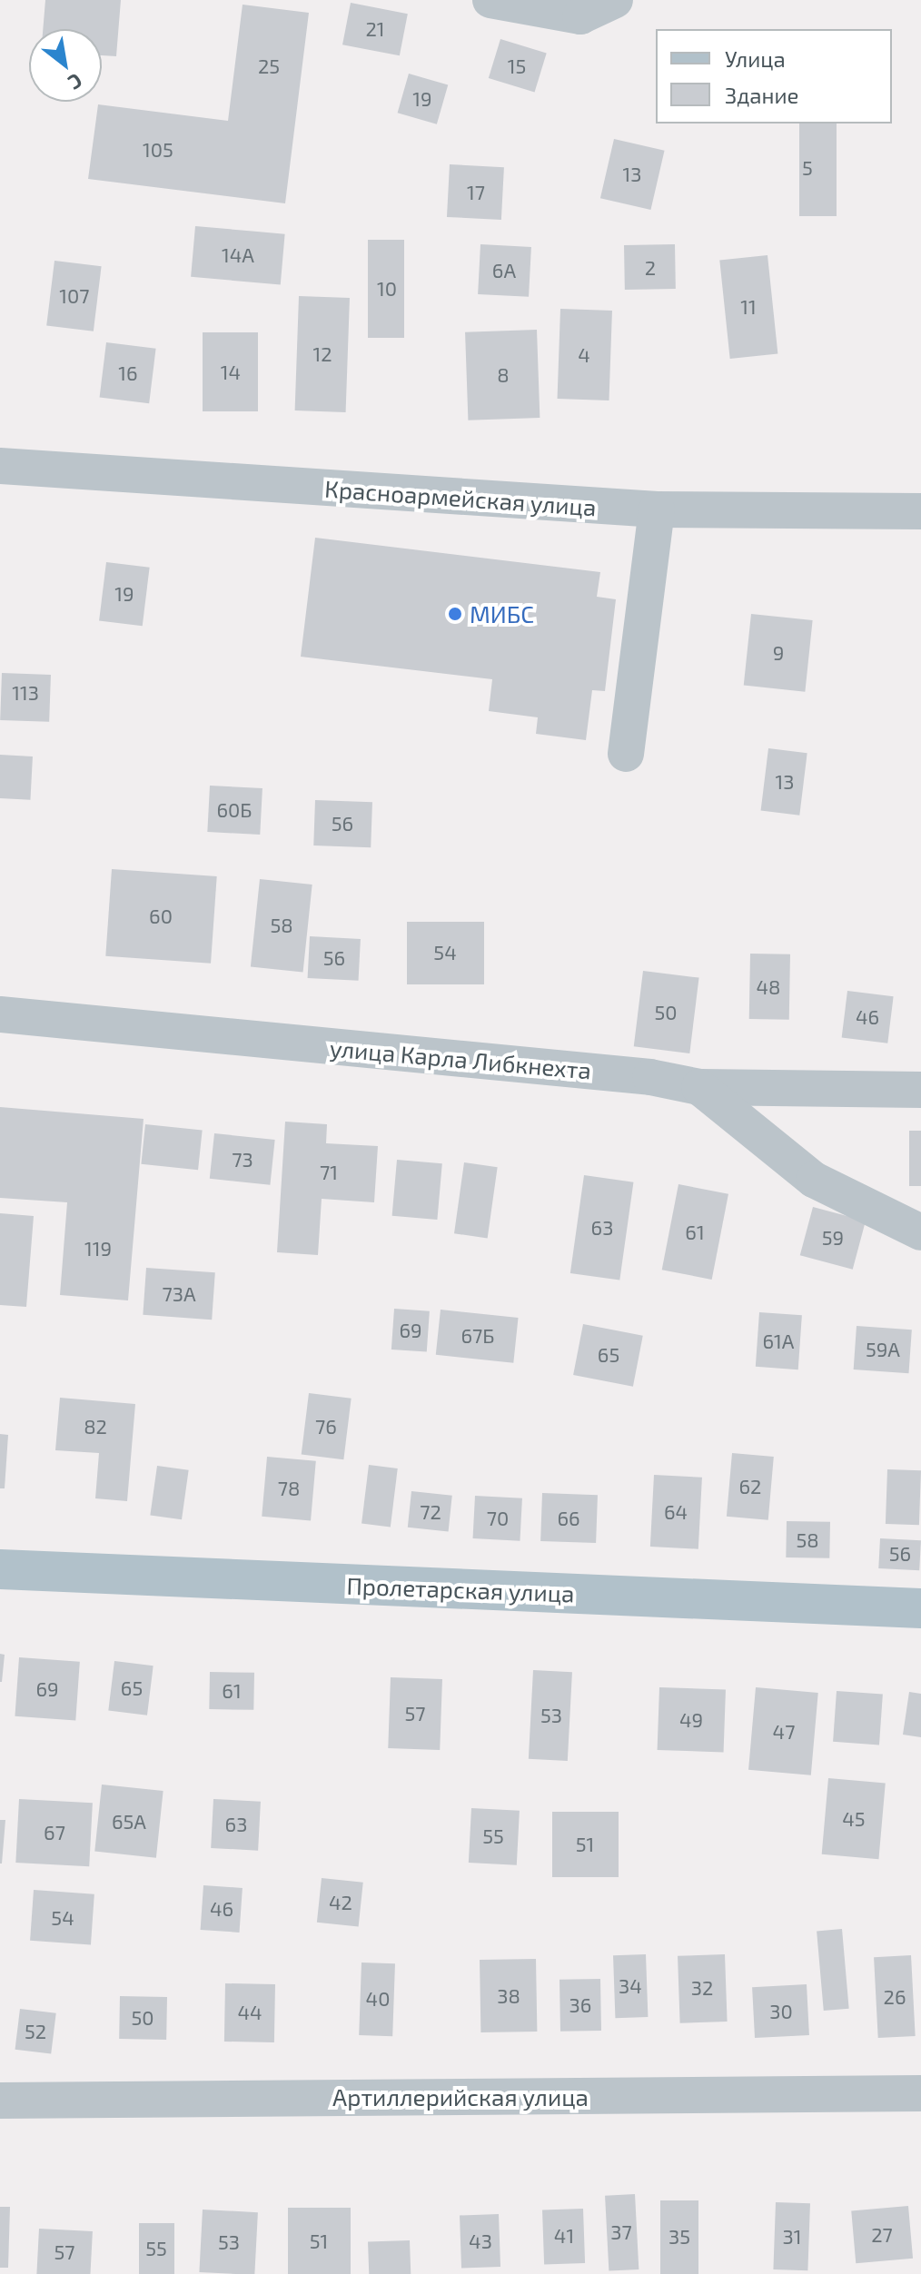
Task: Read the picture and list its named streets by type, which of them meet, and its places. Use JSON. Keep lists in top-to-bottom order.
{
  "streets": {
    "main road": ["Пролетарская улица"],
    "street": ["Красноармейская улица", "улица Карла Либкнехта", "Артиллерийская улица"]
  },
  "places": ["МИБС"],
  "house_numbers": [
    "21",
    "25",
    "15",
    "19",
    "105",
    "5",
    "13",
    "17",
    "14А",
    "2",
    "6А",
    "10",
    "107",
    "11",
    "12",
    "4",
    "14",
    "16",
    "8",
    "19",
    "9",
    "113",
    "13",
    "60Б",
    "56",
    "60",
    "58",
    "54",
    "56",
    "48",
    "50",
    "46",
    "73",
    "71",
    "63",
    "61",
    "59",
    "119",
    "73А",
    "69",
    "67Б",
    "61А",
    "59А",
    "65",
    "82",
    "76",
    "62",
    "78",
    "72",
    "64",
    "70",
    "66",
    "58",
    "56",
    "65",
    "69",
    "61",
    "57",
    "53",
    "49",
    "47",
    "45",
    "65А",
    "63",
    "67",
    "55",
    "51",
    "42",
    "46",
    "54",
    "34",
    "32",
    "38",
    "26",
    "40",
    "36",
    "30",
    "44",
    "50",
    "52",
    "37",
    "27",
    "41",
    "35",
    "31",
    "51",
    "43",
    "53",
    "55",
    "57"
  ],
  "legend": ["Улица", "Здание"],
  "north": "bottom right"
}
